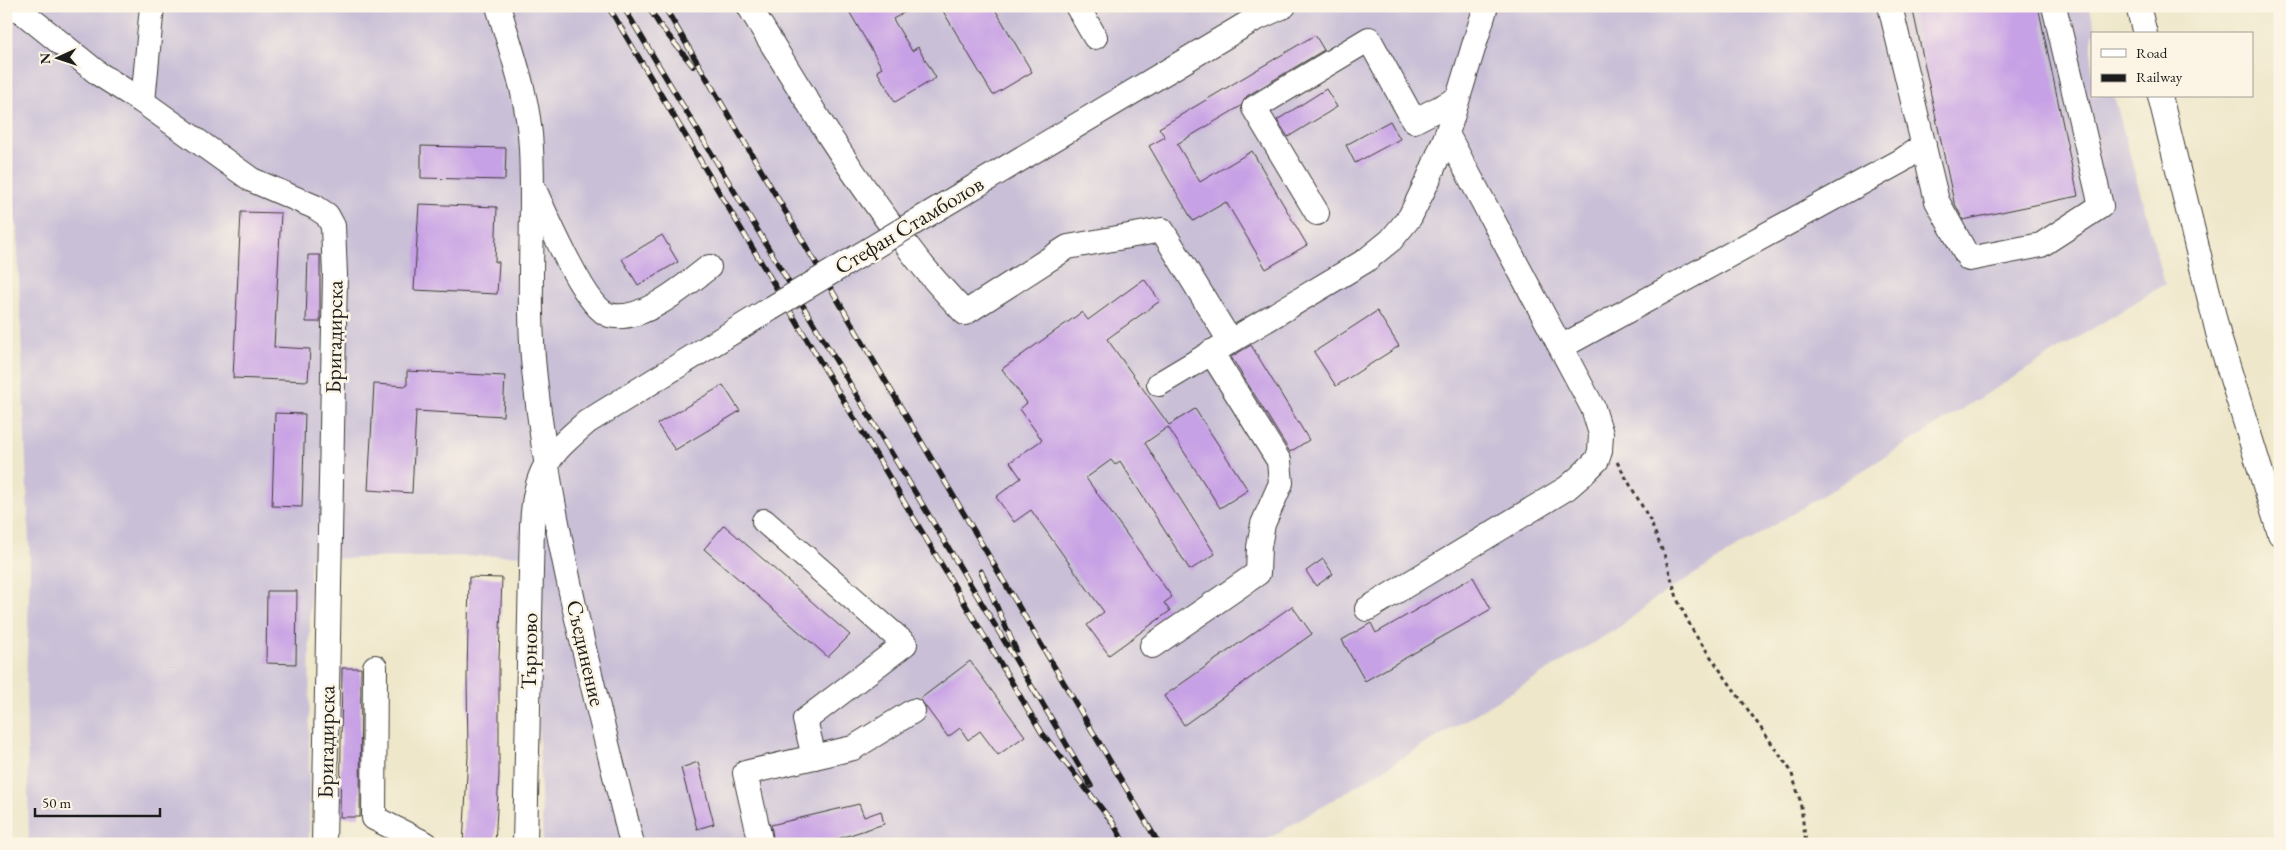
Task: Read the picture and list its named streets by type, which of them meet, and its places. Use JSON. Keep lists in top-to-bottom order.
{
  "streets": {
    "street": [
      "Стефан Стамболов",
      "Бригадирска",
      "Търново",
      "Съединение"
    ]
  },
  "crossings": [
    ["Стефан Стамболов", "Търново"],
    ["Стефан Стамболов", "Съединение"],
    ["Търново", "Съединение"]
  ],
  "legend": ["Road", "Railway"],
  "scale_bar": "50 m",
  "north": "left"
}
